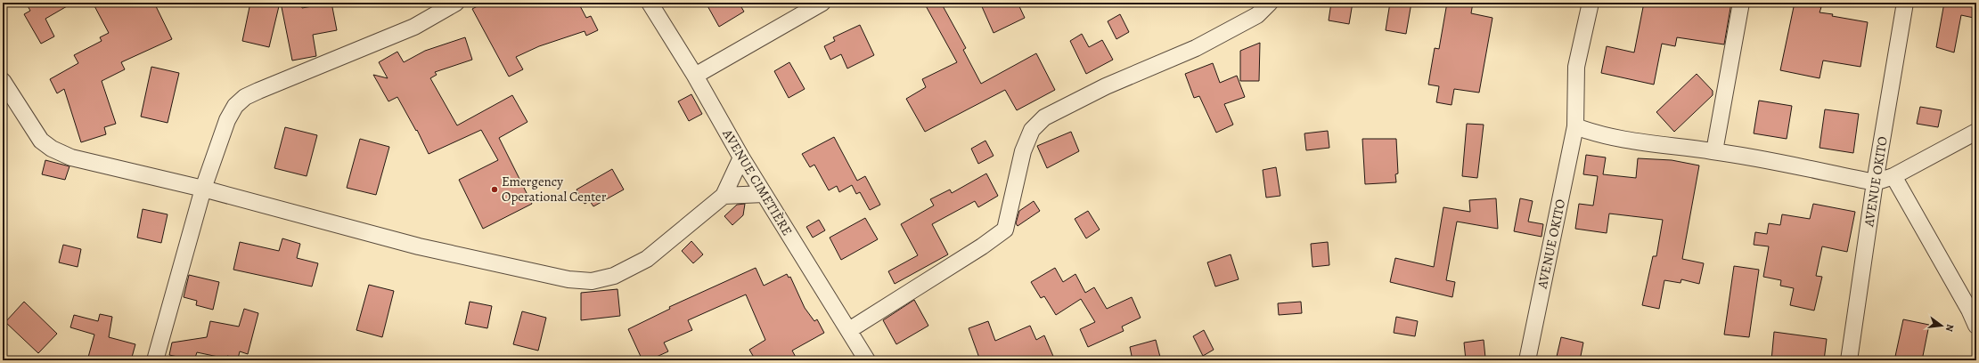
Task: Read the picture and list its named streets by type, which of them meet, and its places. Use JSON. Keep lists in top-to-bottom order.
{
  "streets": {
    "street": ["AVENUE OKITO", "AVENUE CIMETIÈRE"]
  },
  "places": ["Emergency Operational Center"],
  "north": "right"
}
